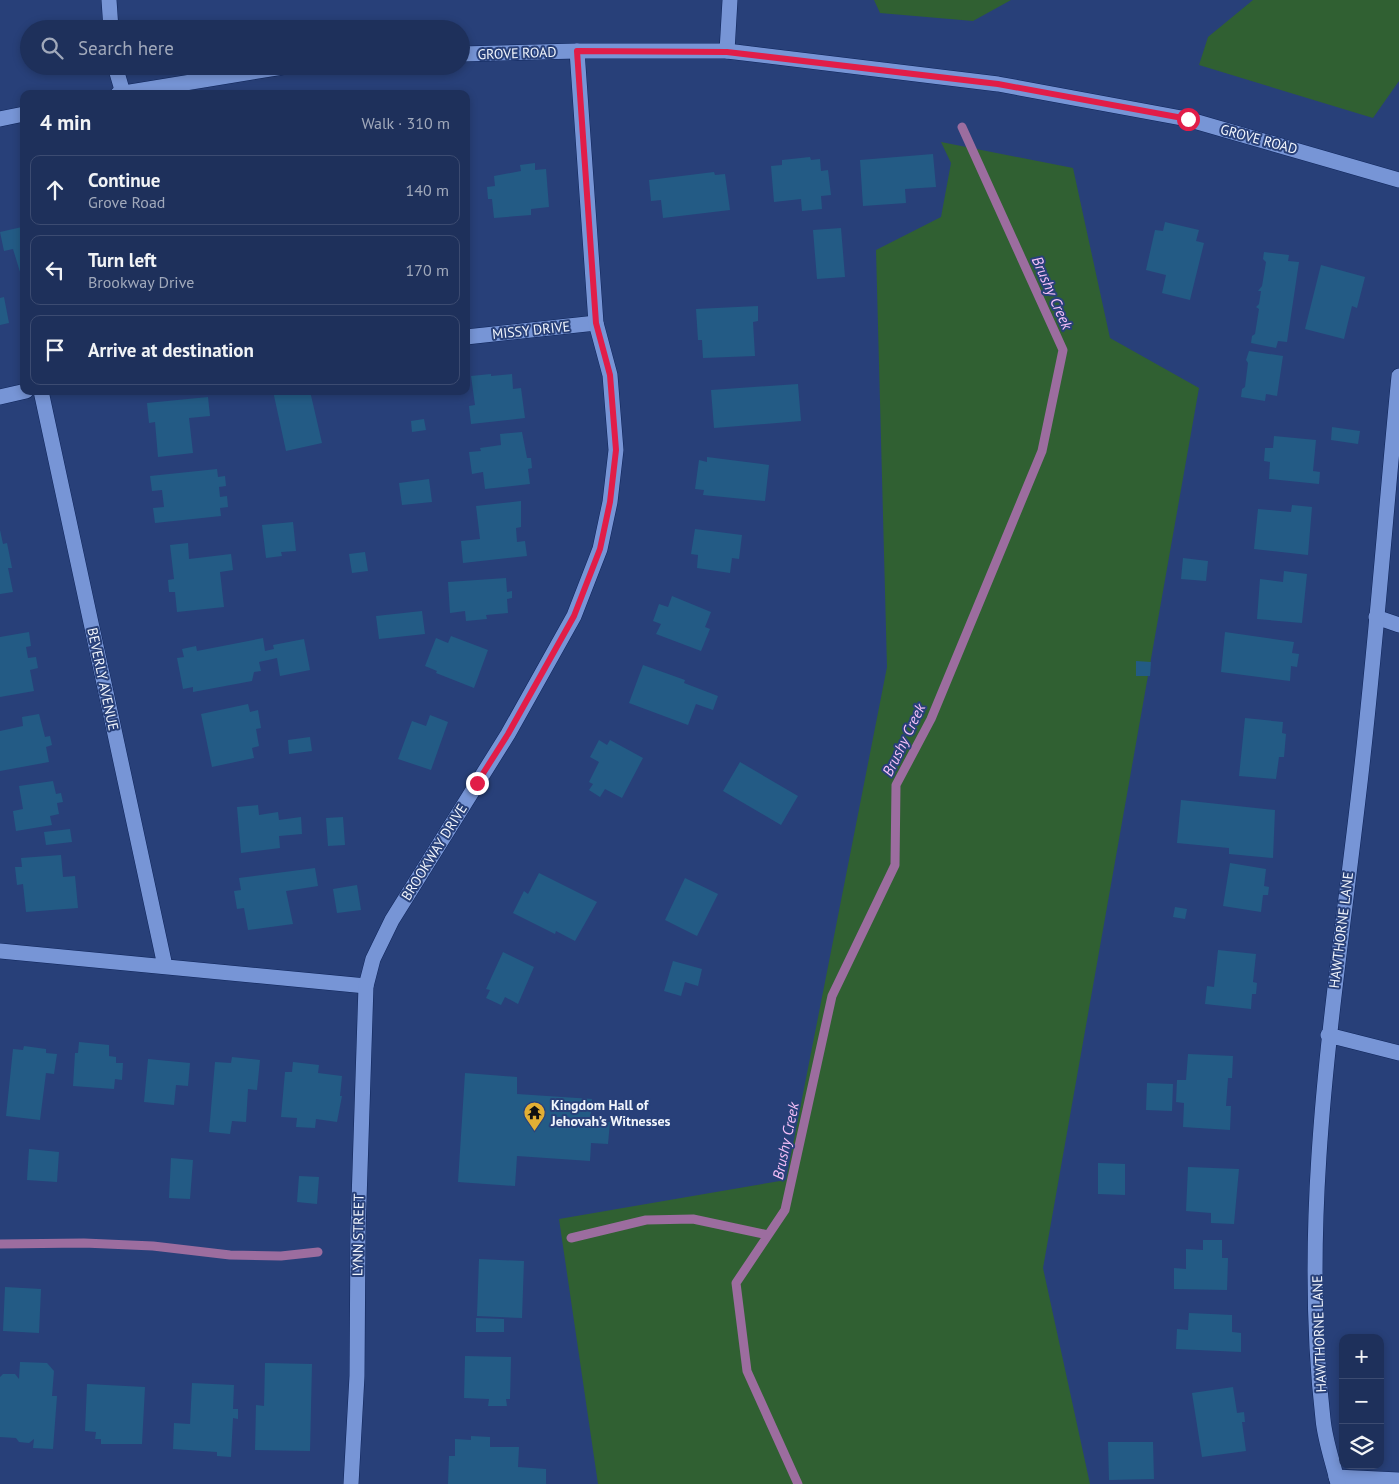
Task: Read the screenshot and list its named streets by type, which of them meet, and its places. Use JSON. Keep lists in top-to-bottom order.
{
  "streets": {
    "street": [
      "GROVE ROAD",
      "MISSY DRIVE",
      "BEVERLY AVENUE",
      "BROOKWAY DRIVE",
      "HAWTHORNE LANE",
      "LYNN STREET"
    ]
  },
  "crossings": [
    ["GROVE ROAD", "BROOKWAY DRIVE"],
    ["MISSY DRIVE", "BROOKWAY DRIVE"],
    ["BROOKWAY DRIVE", "LYNN STREET"]
  ],
  "water": ["Brushy Creek"],
  "places": {
    "temple": ["Kingdom Hall of Jehovah’s Witnesses"]
  },
  "page": {
    "search": "Search here",
    "heading": ["4 min", "Walk · 310 m"],
    "list": [
      ["Continue", "Grove Road", "140 m"],
      ["Turn left", "Brookway Drive", "170 m"],
      "Arrive at destination"
    ],
    "map_buttons": ["+", "−"]
  }
}
